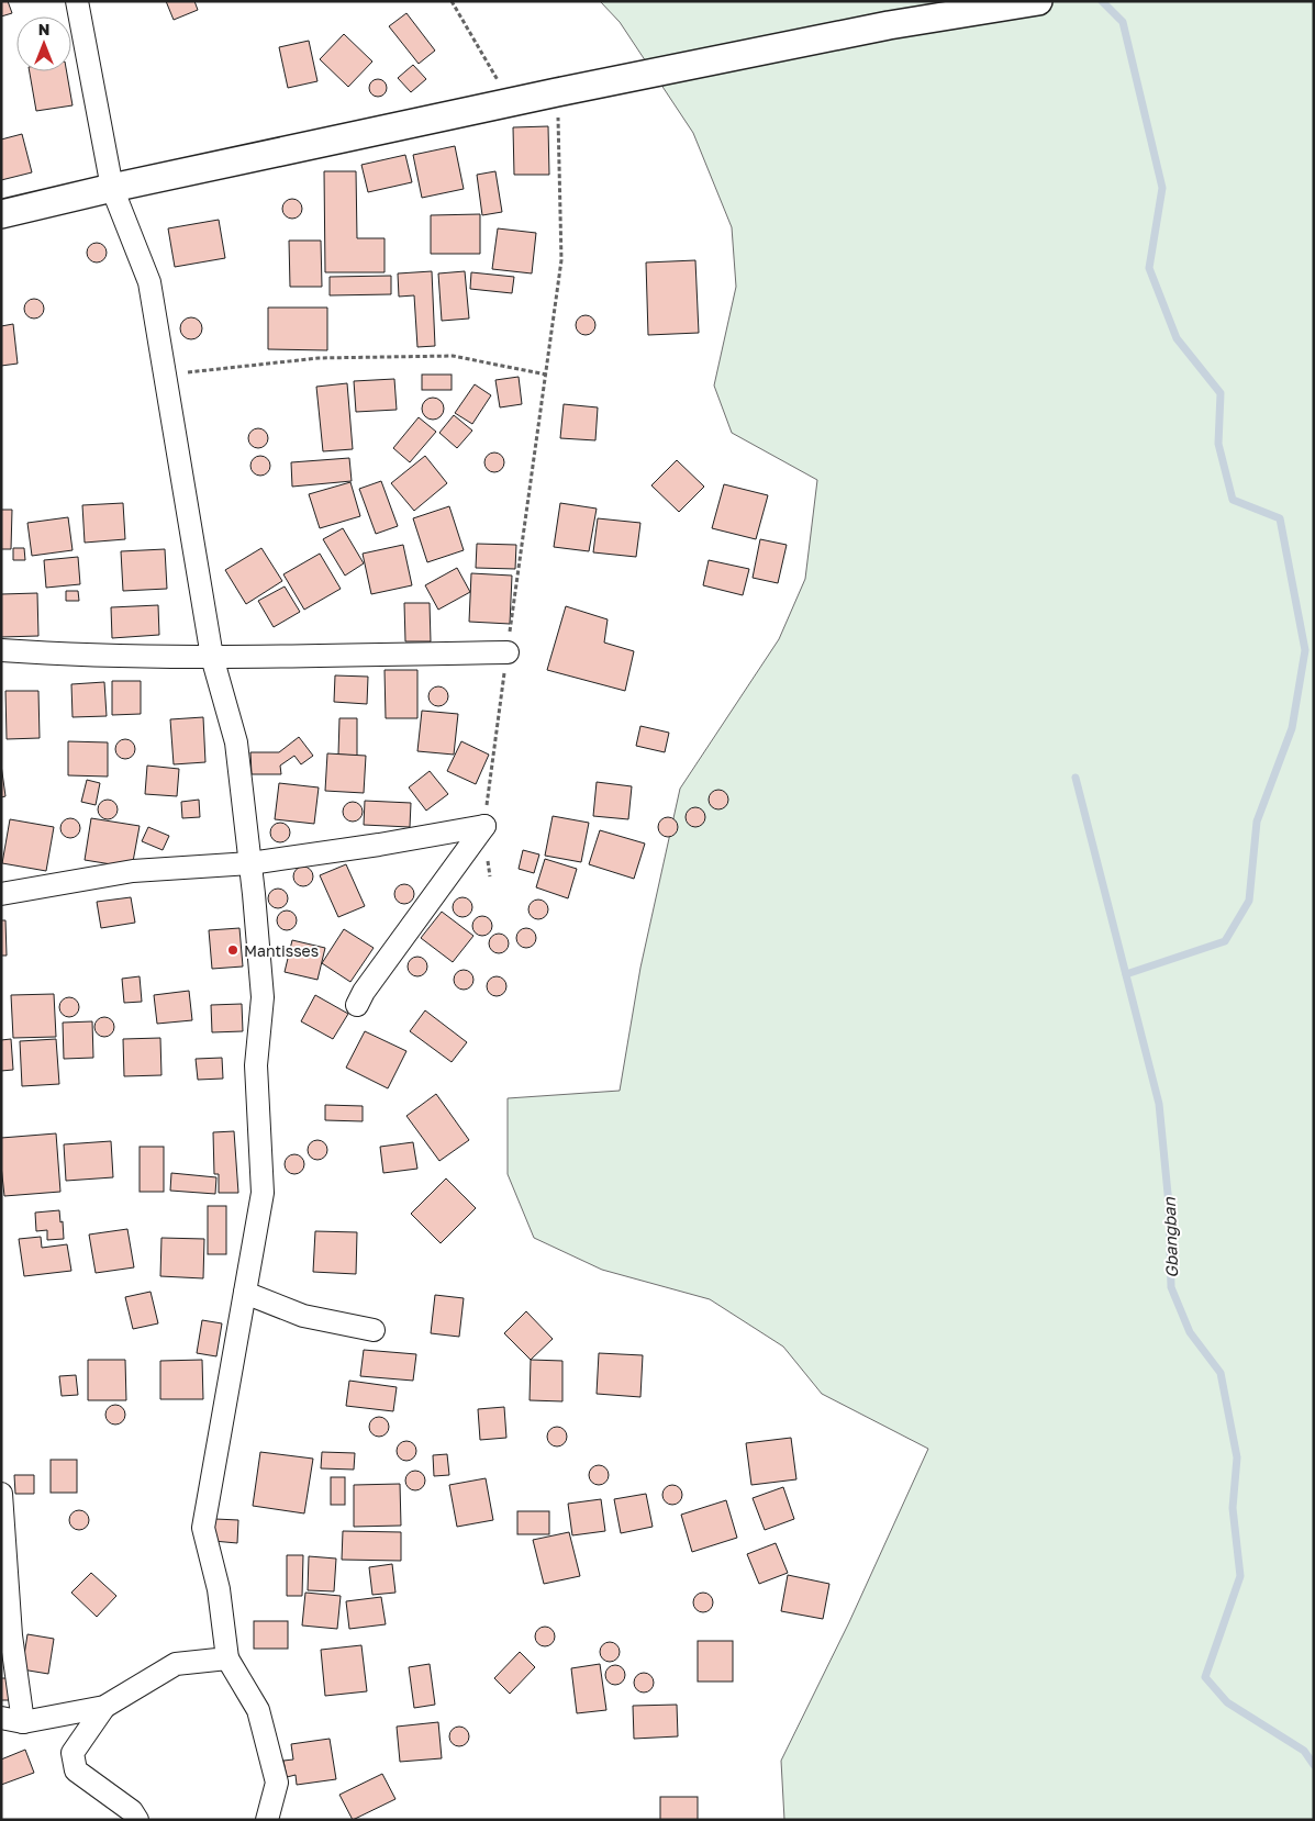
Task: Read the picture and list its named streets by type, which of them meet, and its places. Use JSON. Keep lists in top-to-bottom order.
{
  "water": ["Gbangban"],
  "places": ["Mantisses"],
  "north": "top"
}
